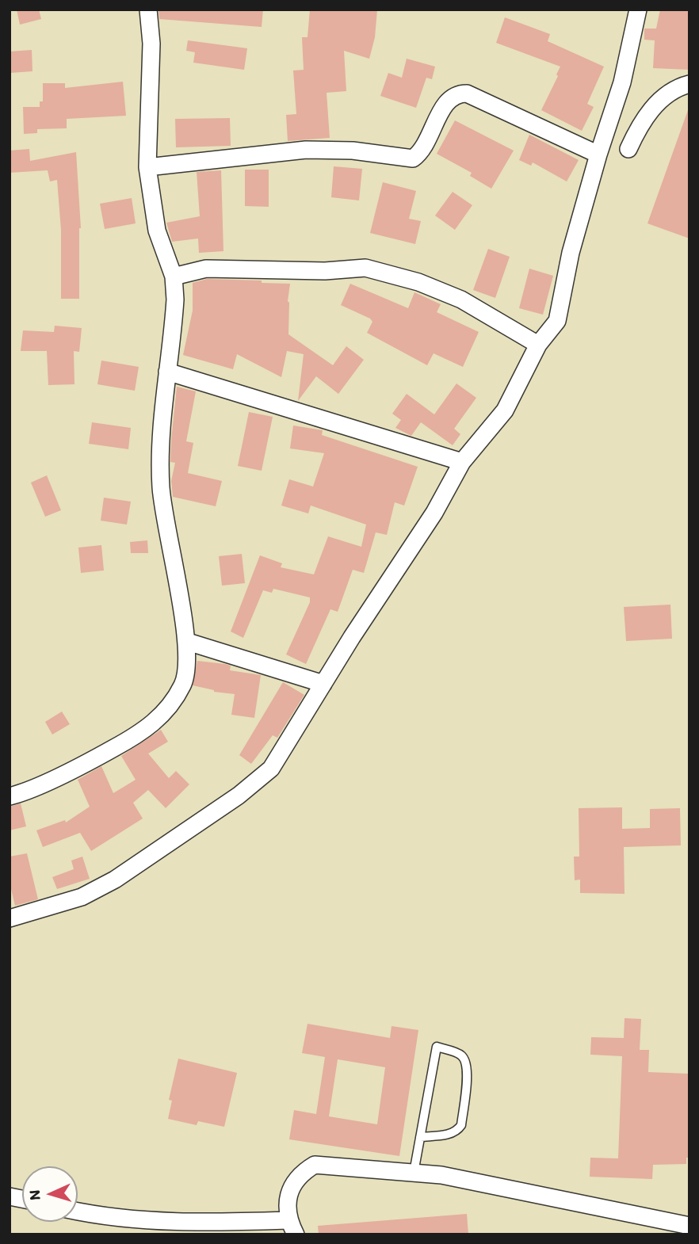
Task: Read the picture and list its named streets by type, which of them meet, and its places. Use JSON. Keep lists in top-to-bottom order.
{
  "north": "left"
}
